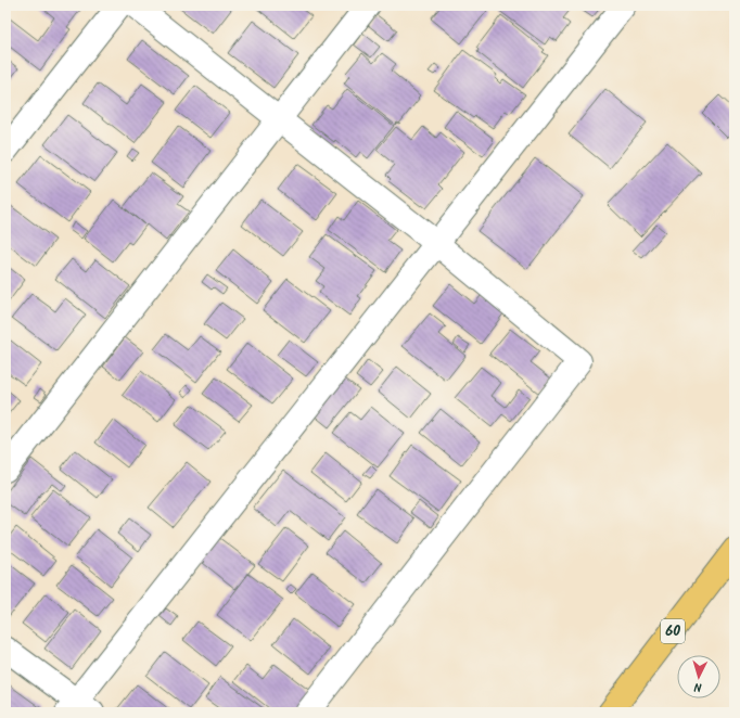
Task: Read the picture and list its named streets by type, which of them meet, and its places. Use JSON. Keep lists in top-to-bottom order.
{
  "streets": {
    "main road": ["60"]
  },
  "north": "bottom"
}
